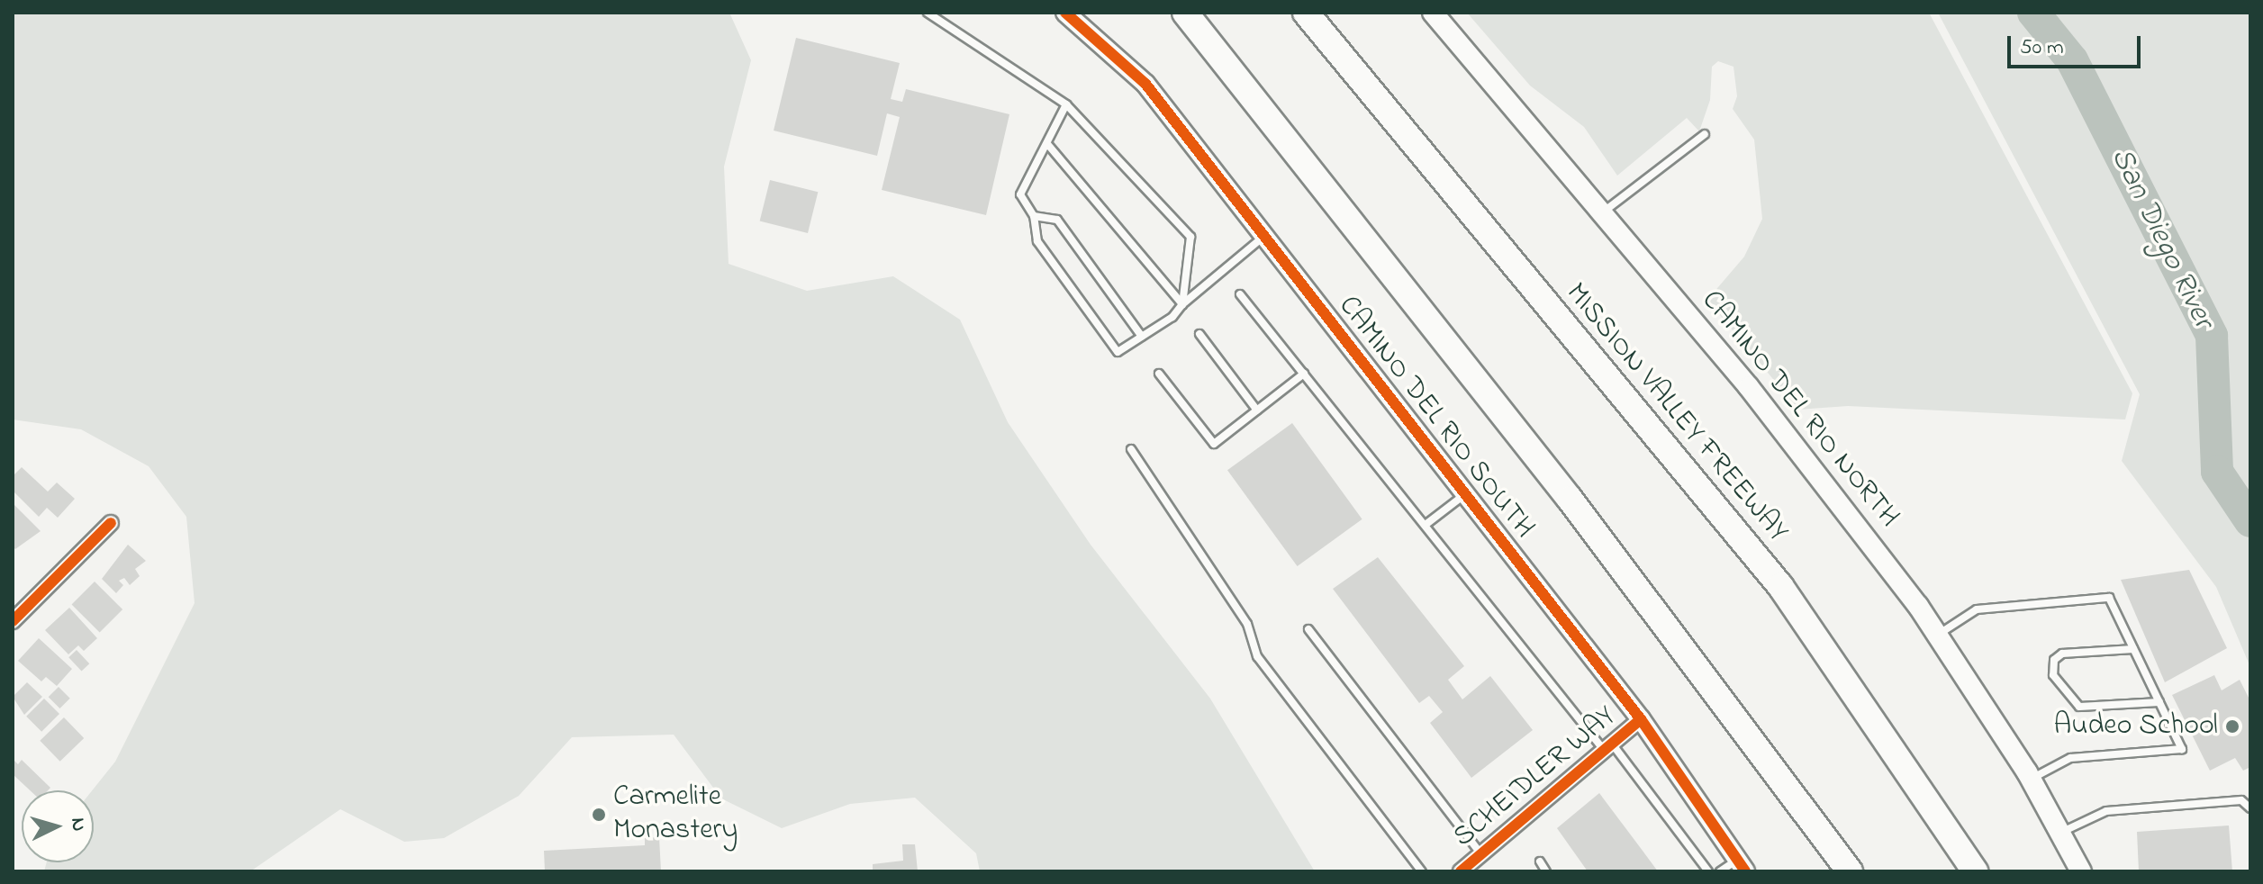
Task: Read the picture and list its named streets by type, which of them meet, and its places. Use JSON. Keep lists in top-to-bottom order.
{
  "streets": {
    "highway": ["MISSION VALLEY FREEWAY"],
    "main road": ["CAMINO DEL RIO NORTH"],
    "street": ["CAMINO DEL RIO SOUTH", "SCHEIDLER WAY"]
  },
  "crossings": [
    ["CAMINO DEL RIO SOUTH", "SCHEIDLER WAY"]
  ],
  "water": ["San Diego River"],
  "places": ["Audeo School", "Carmelite Monastery"],
  "scale_bar": "50 m",
  "north": "right"
}
